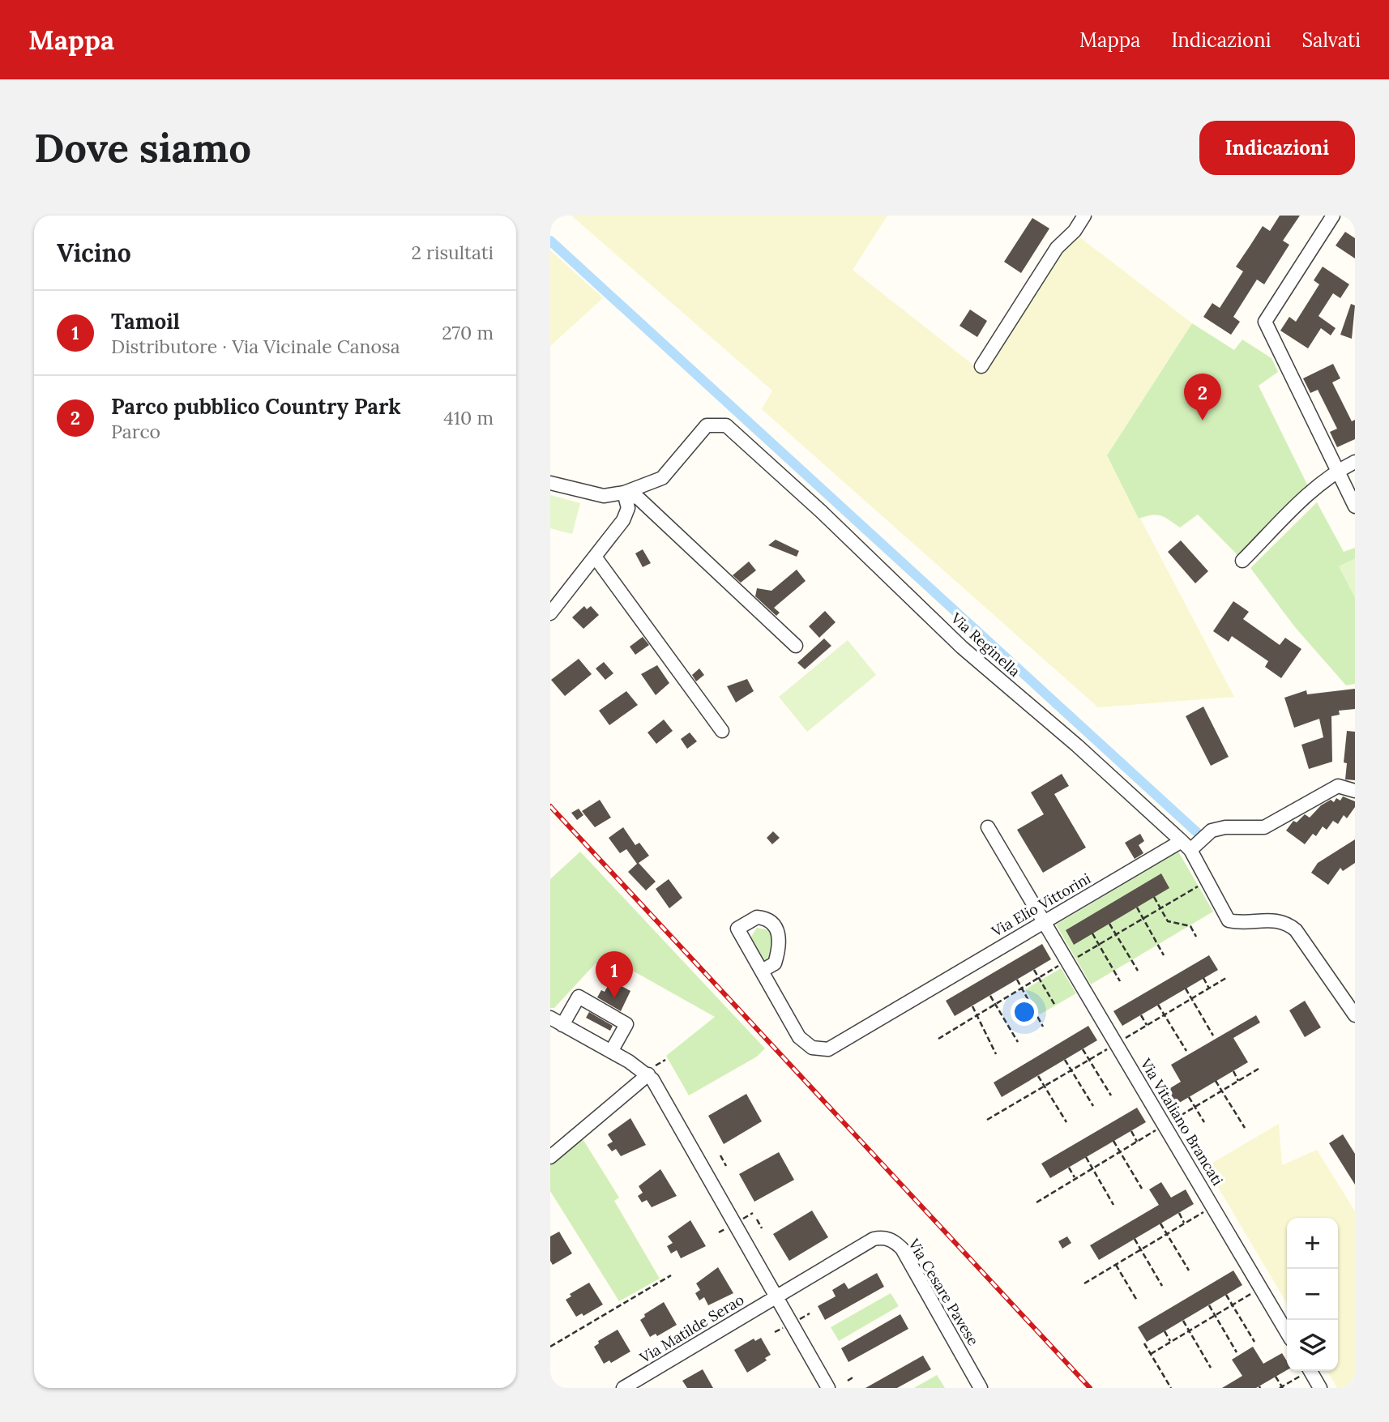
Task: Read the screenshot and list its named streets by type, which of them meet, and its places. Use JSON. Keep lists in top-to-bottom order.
{
  "streets": {
    "street": [
      "Via Reginella",
      "Via Elio Vittorini",
      "Via Vitaliano Brancati",
      "Via Cesare Pavese",
      "Via Matilde Serao"
    ]
  },
  "crossings": [
    ["Via Reginella", "Via Elio Vittorini"],
    ["Via Elio Vittorini", "Via Vitaliano Brancati"],
    ["Via Cesare Pavese", "Via Matilde Serao"]
  ],
  "page": {
    "header": "Mappa",
    "nav": ["Mappa", "Indicazioni", "Salvati"],
    "buttons": "Indicazioni",
    "title": "Dove siamo",
    "heading": ["Vicino", "2 risultati"],
    "list": [
      {
        "mark": "1",
        "name": "Tamoil",
        "note": "Distributore · Via Vicinale Canosa",
        "value": "270 m"
      },
      {
        "mark": "2",
        "name": "Parco pubblico Country Park",
        "note": "Parco",
        "value": "410 m"
      }
    ],
    "pins": ["2", "1"],
    "map_buttons": ["+", "−"]
  }
}
